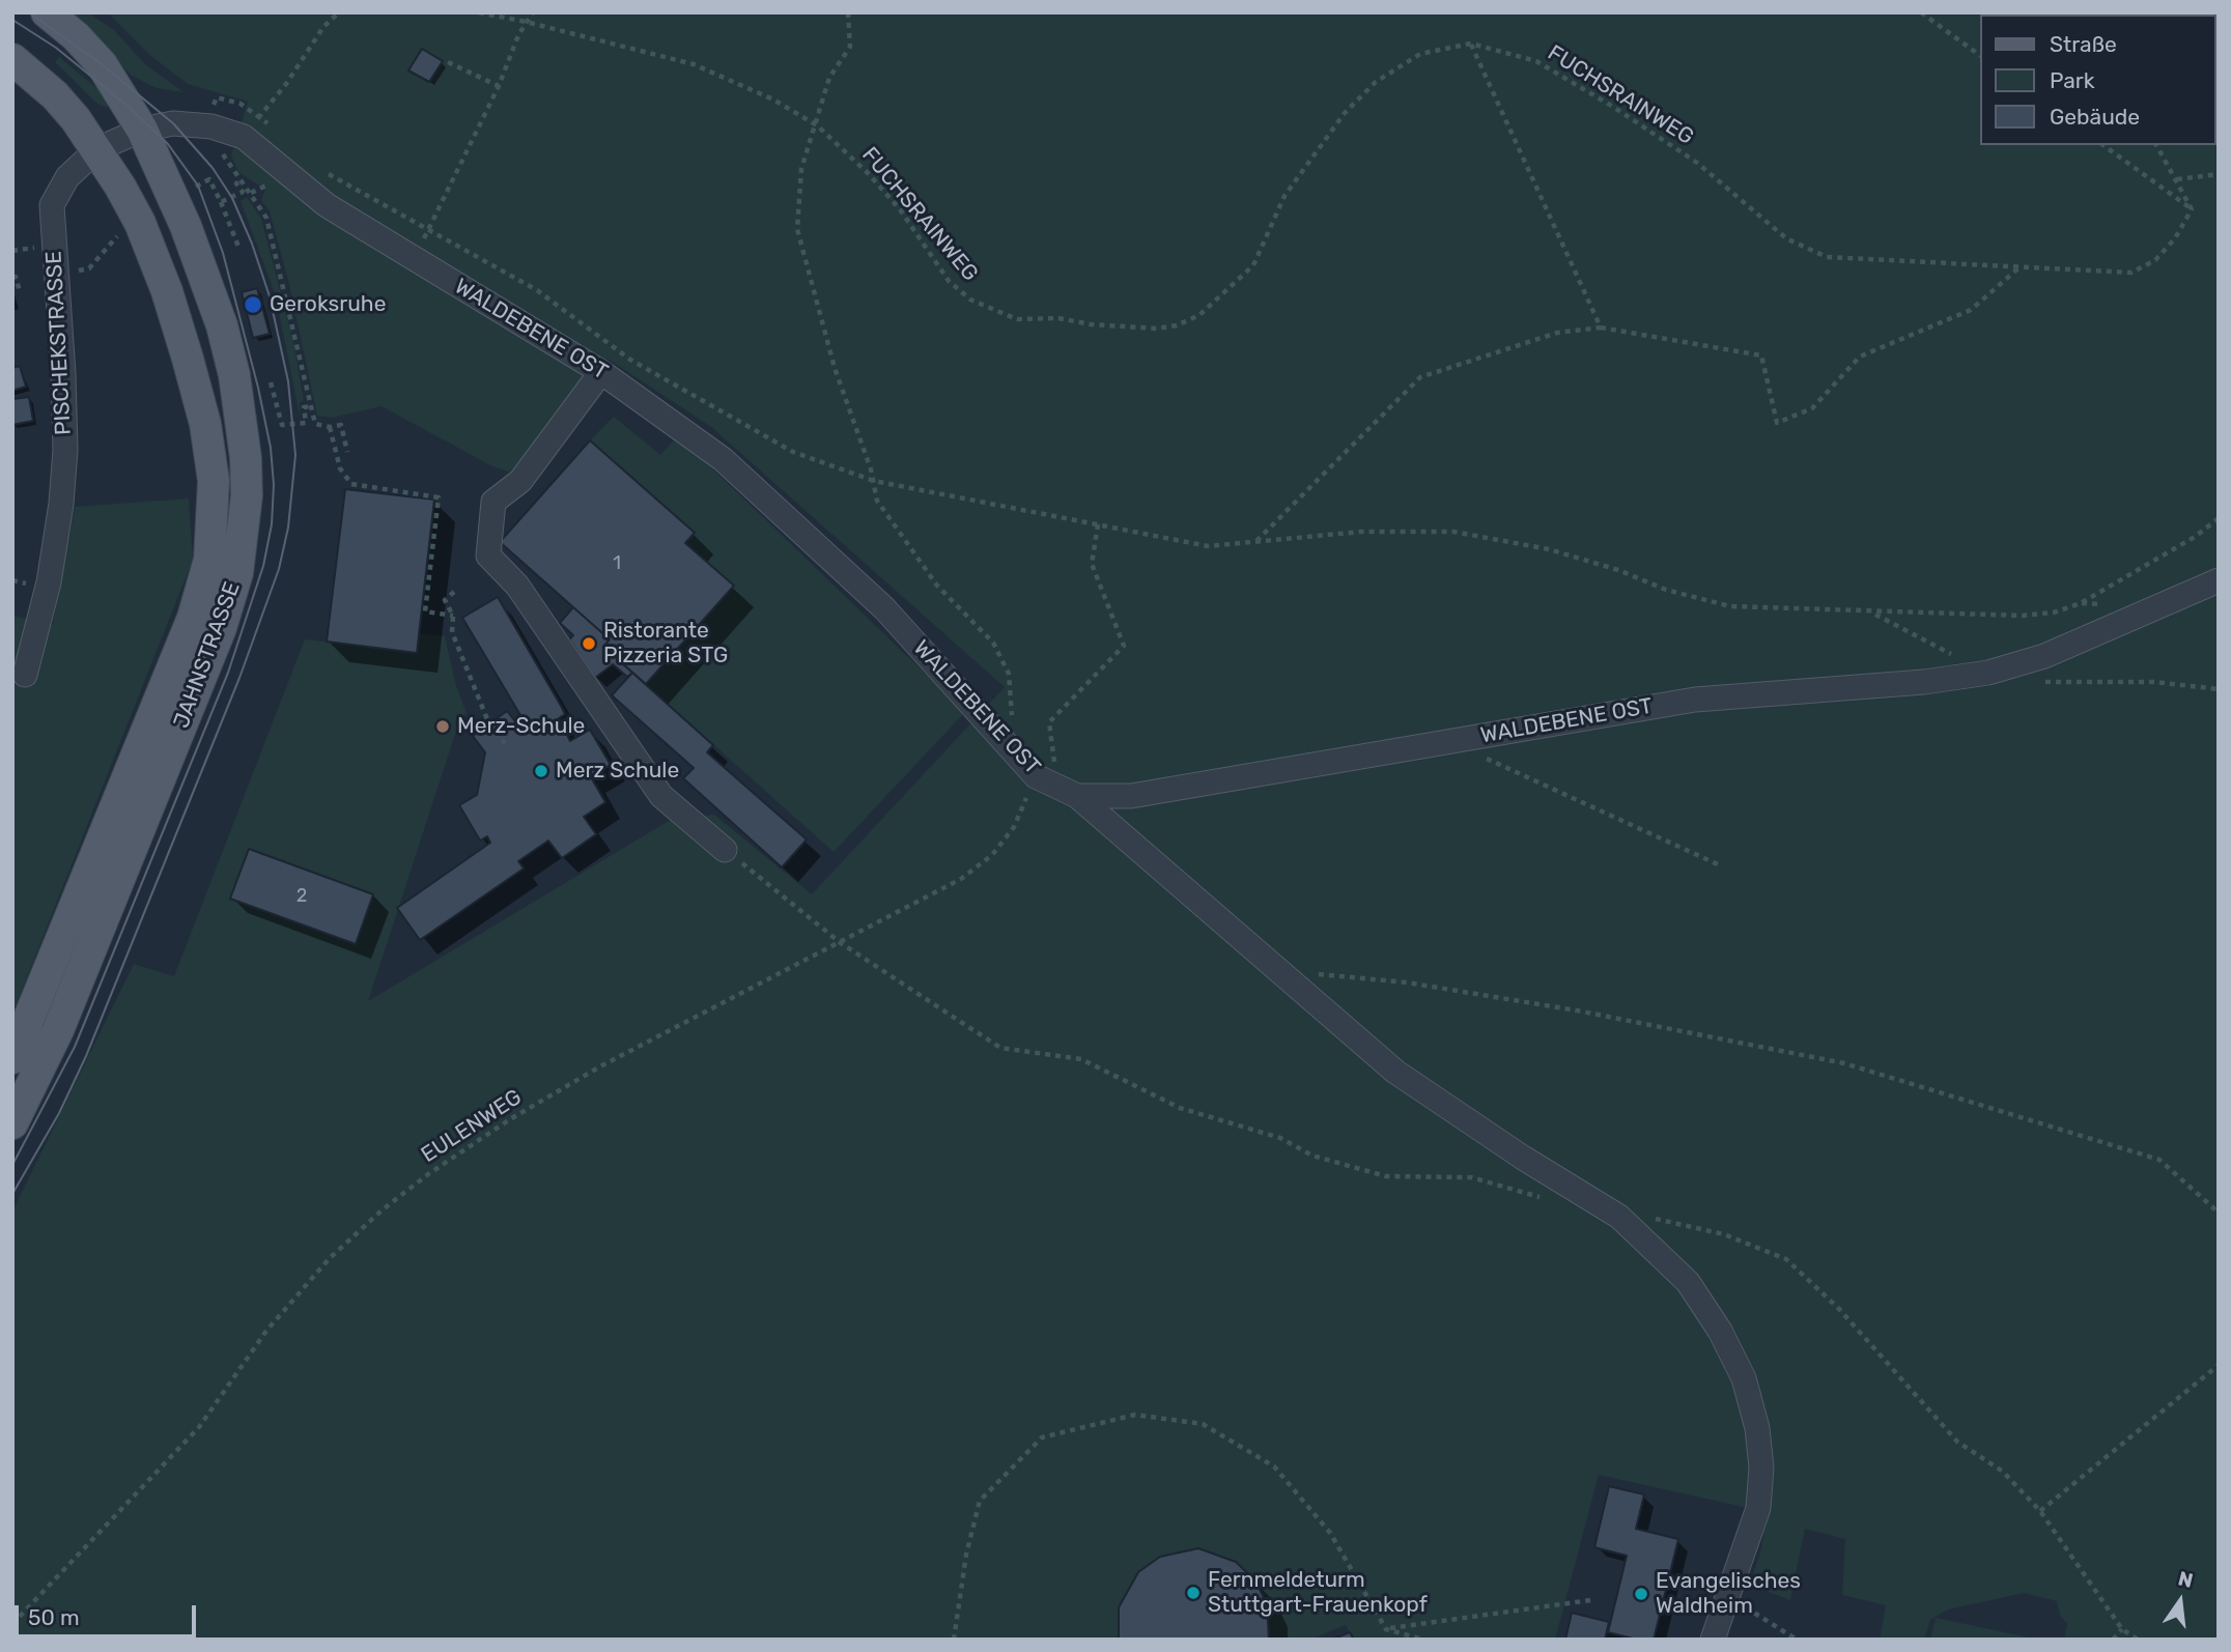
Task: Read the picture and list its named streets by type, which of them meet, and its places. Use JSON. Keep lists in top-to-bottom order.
{
  "streets": {
    "main road": ["JAHNSTRASSE"],
    "street": ["WALDEBENE OST", "PISCHEKSTRASSE"],
    "path": ["FUCHSRAINWEG", "EULENWEG"]
  },
  "crossings": [
    ["WALDEBENE OST", "PISCHEKSTRASSE"],
    ["WALDEBENE OST", "JAHNSTRASSE"],
    ["WALDEBENE OST", "EULENWEG"],
    ["PISCHEKSTRASSE", "JAHNSTRASSE"]
  ],
  "places": [
    "Geroksruhe",
    "Ristorante Pizzeria STG",
    "Merz-Schule",
    "Merz Schule",
    "Fernmeldeturm Stuttgart-Frauenkopf",
    "Evangelisches Waldheim"
  ],
  "house_numbers": ["1", "2"],
  "legend": ["Straße", "Park", "Gebäude"],
  "scale_bar": "50 m",
  "north": "top"
}
